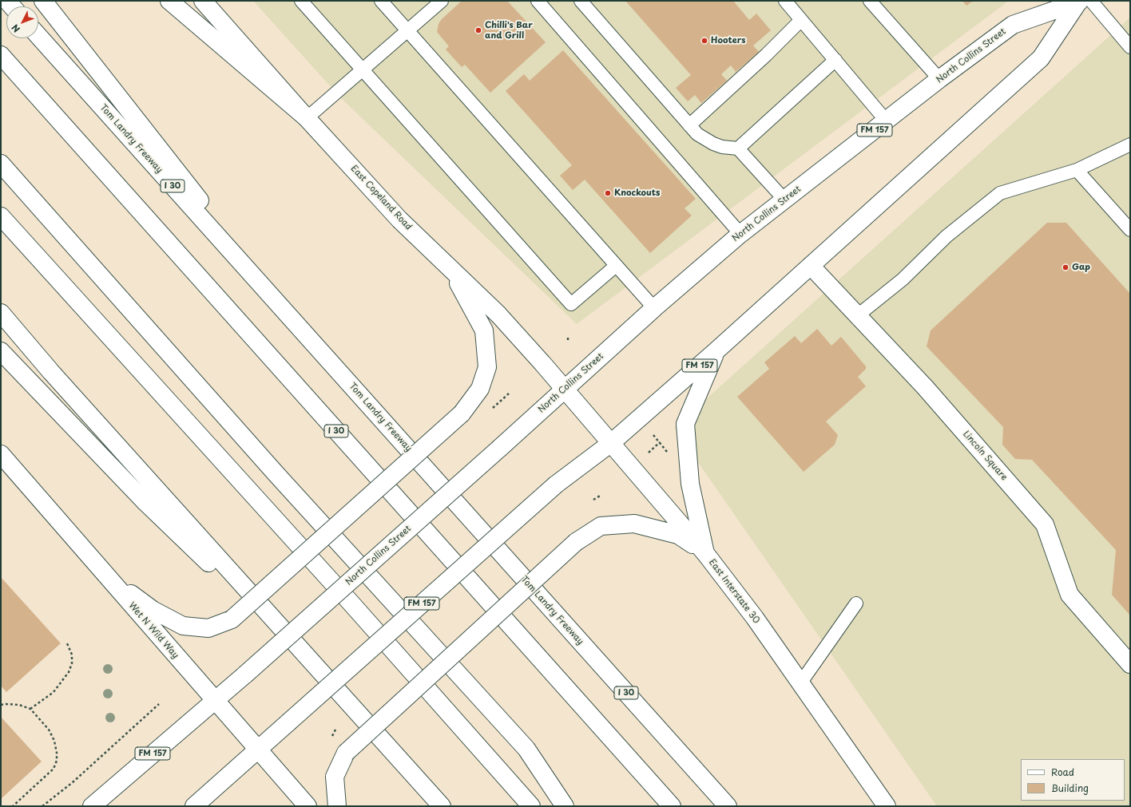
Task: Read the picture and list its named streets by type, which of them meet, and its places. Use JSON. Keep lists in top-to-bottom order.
{
  "streets": {
    "main road": [
      "North Collins Street",
      "FM 157",
      "Tom Landry Freeway",
      "I 30",
      "East Copeland Road",
      "Lincoln Square",
      "East Interstate 30",
      "Wet N Wild Way"
    ]
  },
  "crossings": [
    ["North Collins Street", "FM 157"],
    ["North Collins Street", "East Copeland Road"],
    ["North Collins Street", "East Interstate 30"],
    ["North Collins Street", "Wet N Wild Way"],
    ["FM 157", "Lincoln Square"],
    ["FM 157", "East Interstate 30"],
    ["FM 157", "Wet N Wild Way"],
    ["East Copeland Road", "East Interstate 30"]
  ],
  "places": [
    "Chilli's Bar and Grill",
    "Hooters",
    "Knockouts",
    "Gap"
  ],
  "legend": ["Road", "Building"],
  "north": "bottom left"
}
